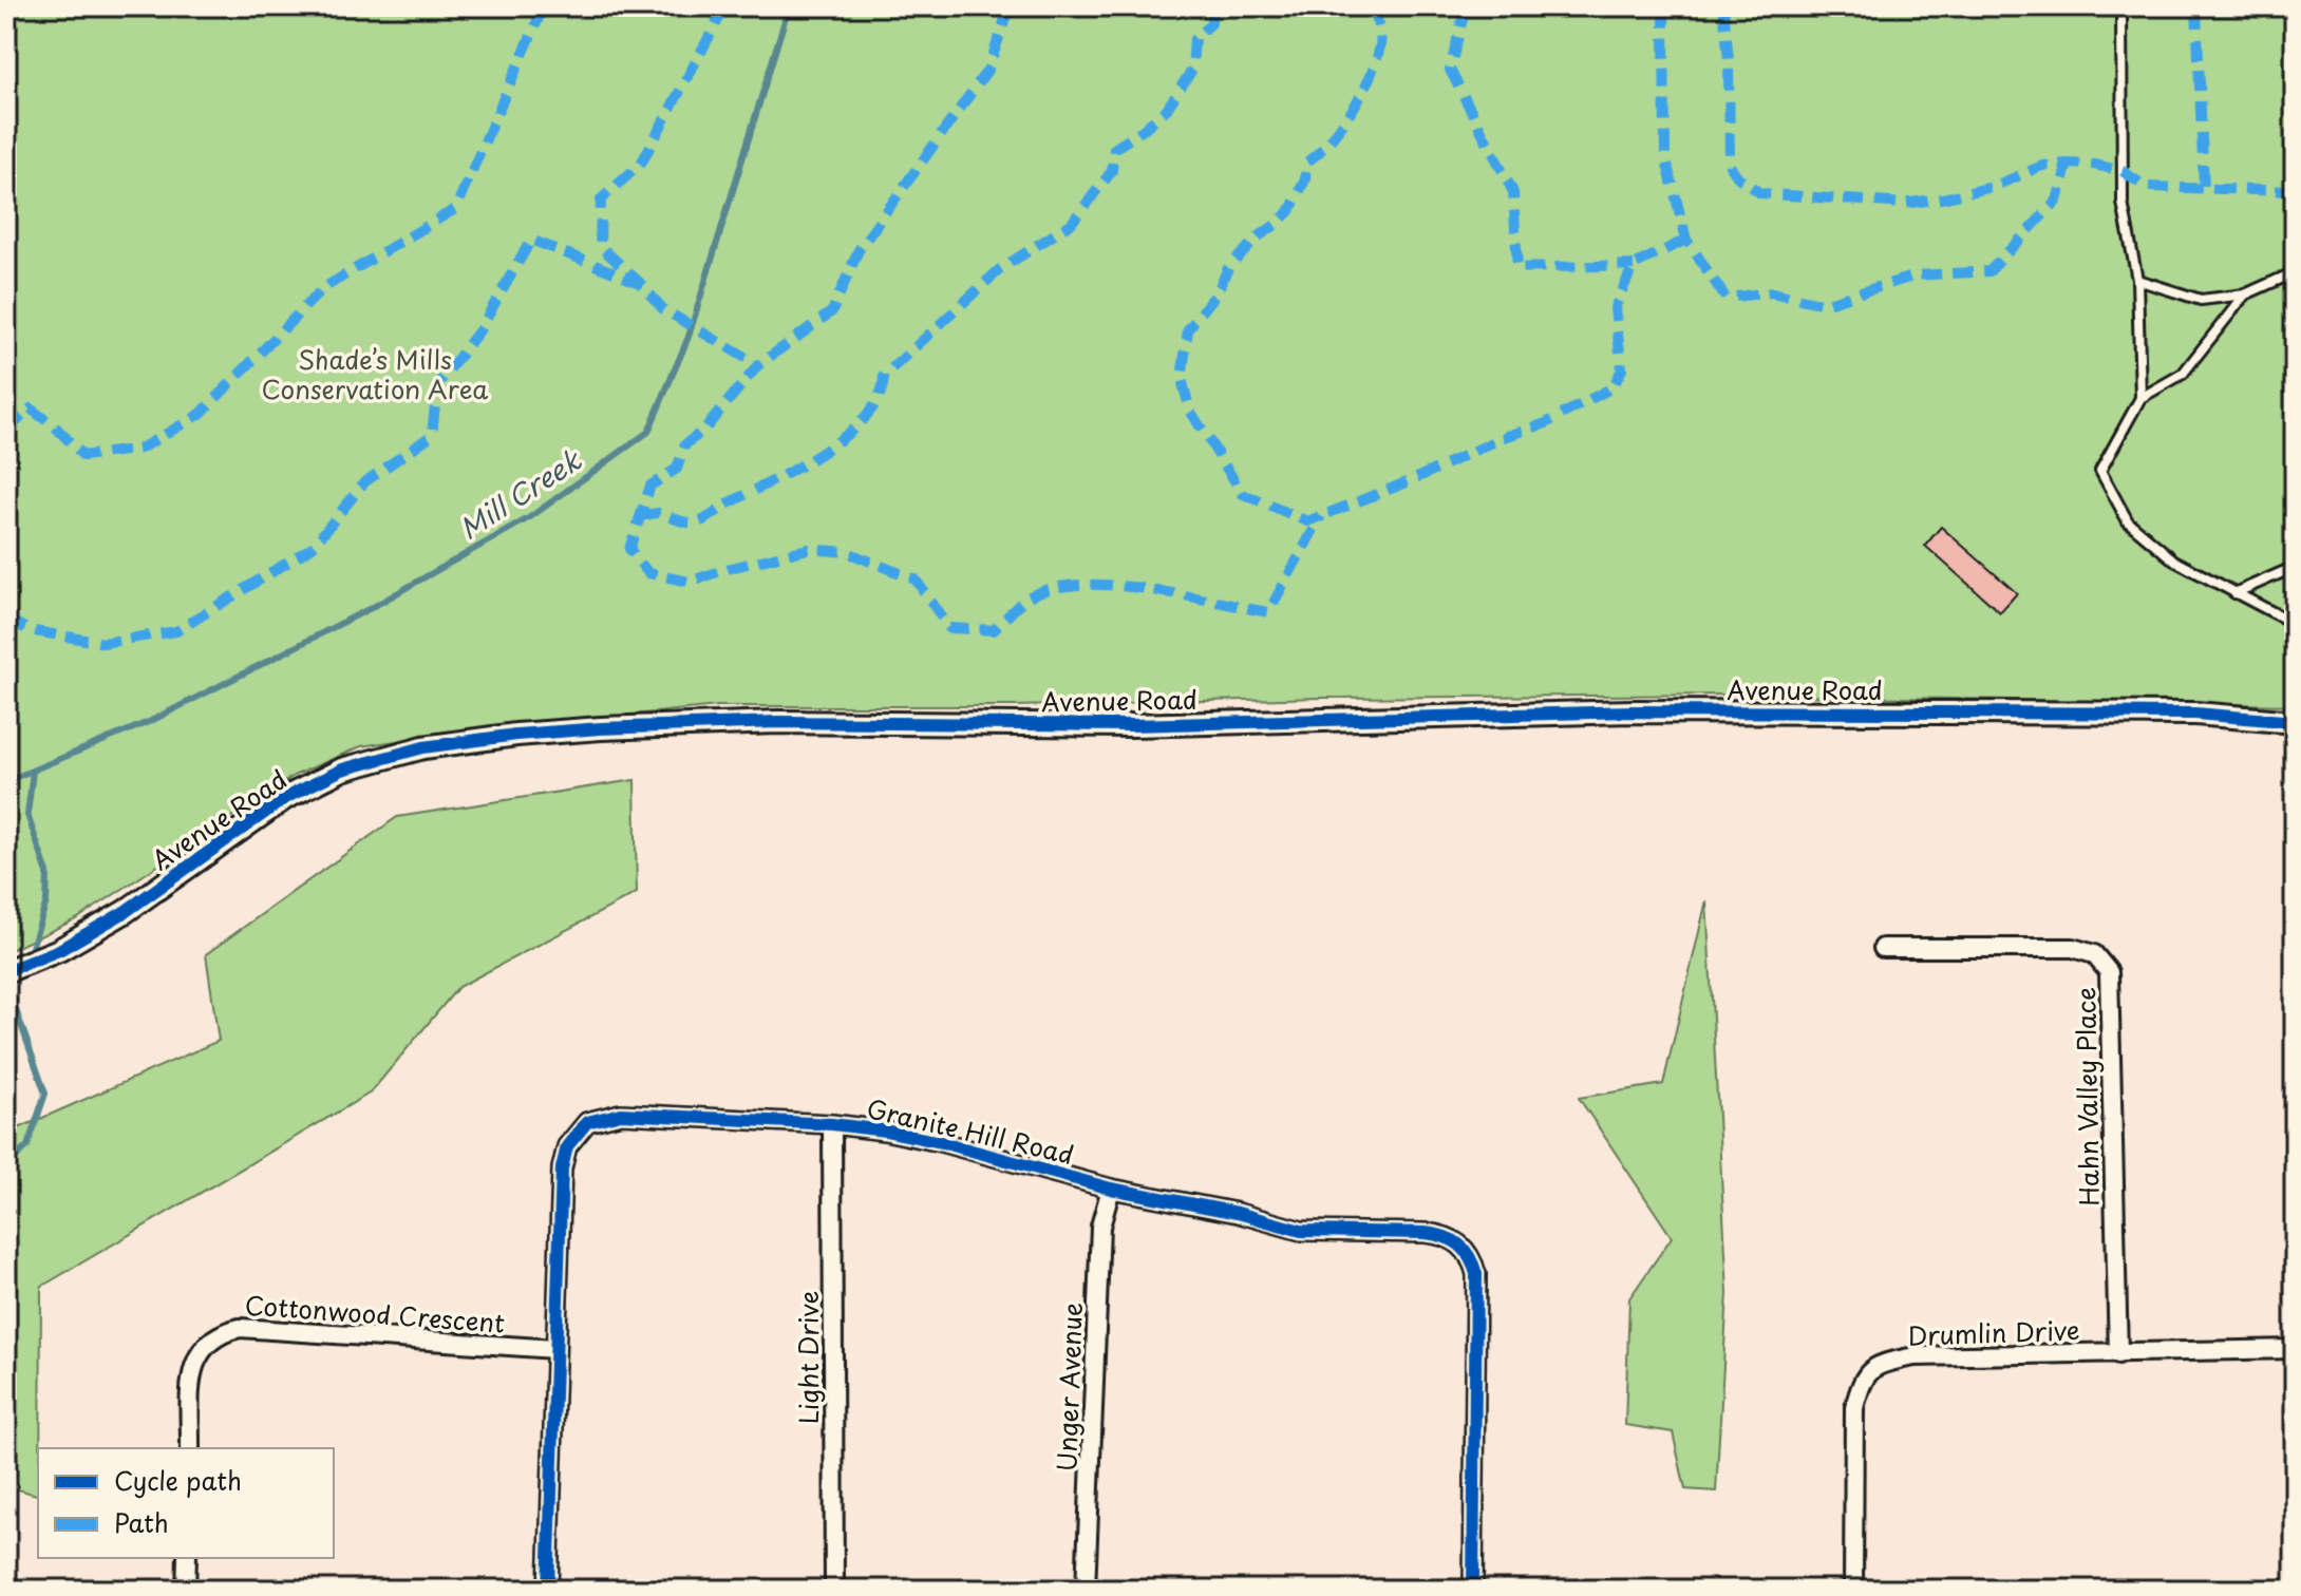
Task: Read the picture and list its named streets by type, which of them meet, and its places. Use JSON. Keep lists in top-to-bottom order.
{
  "streets": {
    "street": [
      "Avenue Road",
      "Hahn Valley Place",
      "Granite Hill Road",
      "Cottonwood Crescent",
      "Drumlin Drive",
      "Light Drive",
      "Unger Avenue"
    ]
  },
  "crossings": [
    ["Hahn Valley Place", "Drumlin Drive"],
    ["Granite Hill Road", "Cottonwood Crescent"],
    ["Granite Hill Road", "Light Drive"],
    ["Granite Hill Road", "Unger Avenue"]
  ],
  "water": ["Mill Creek"],
  "parks": ["Shade’s Mills Conservation Area"],
  "legend": ["Cycle path", "Path"]
}
